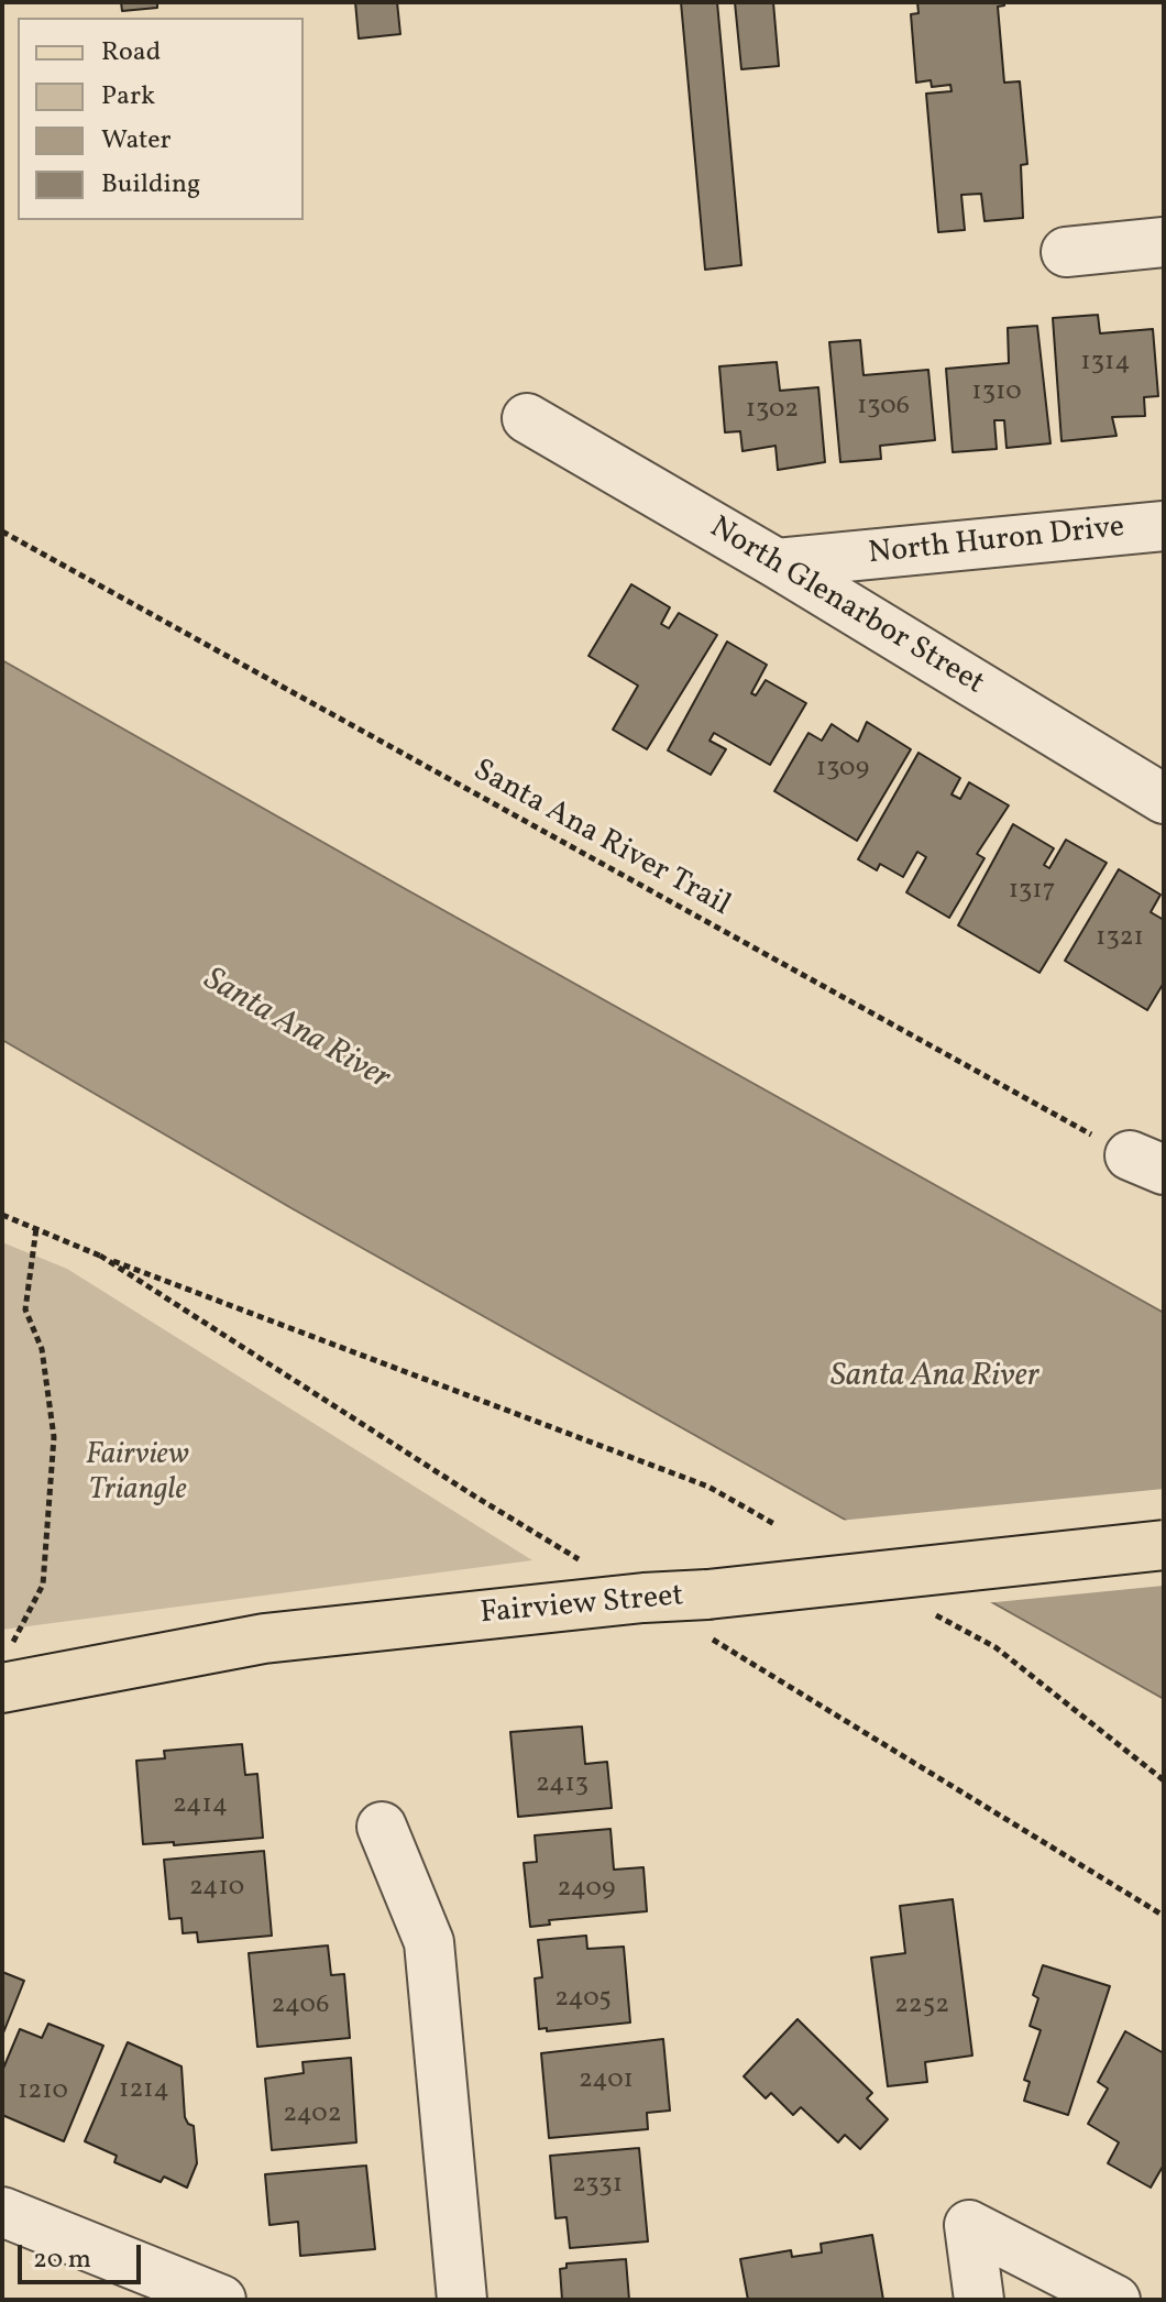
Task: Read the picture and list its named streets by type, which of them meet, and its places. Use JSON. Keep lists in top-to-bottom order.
{
  "streets": {
    "main road": ["Fairview Street"],
    "street": ["North Huron Drive", "North Glenarbor Street"],
    "path": ["Santa Ana River Trail"]
  },
  "crossings": [
    ["North Huron Drive", "North Glenarbor Street"]
  ],
  "water": ["Santa Ana River"],
  "parks": ["Fairview Triangle"],
  "house_numbers": [
    "1314",
    "1310",
    "1306",
    "1302",
    "1309",
    "1317",
    "1321",
    "2413",
    "2414",
    "2410",
    "2409",
    "2405",
    "2406",
    "2252",
    "2401",
    "1214",
    "1210",
    "2402",
    "2331"
  ],
  "legend": [
    "Road",
    "Park",
    "Water",
    "Building"
  ],
  "scale_bar": "20 m"
}
